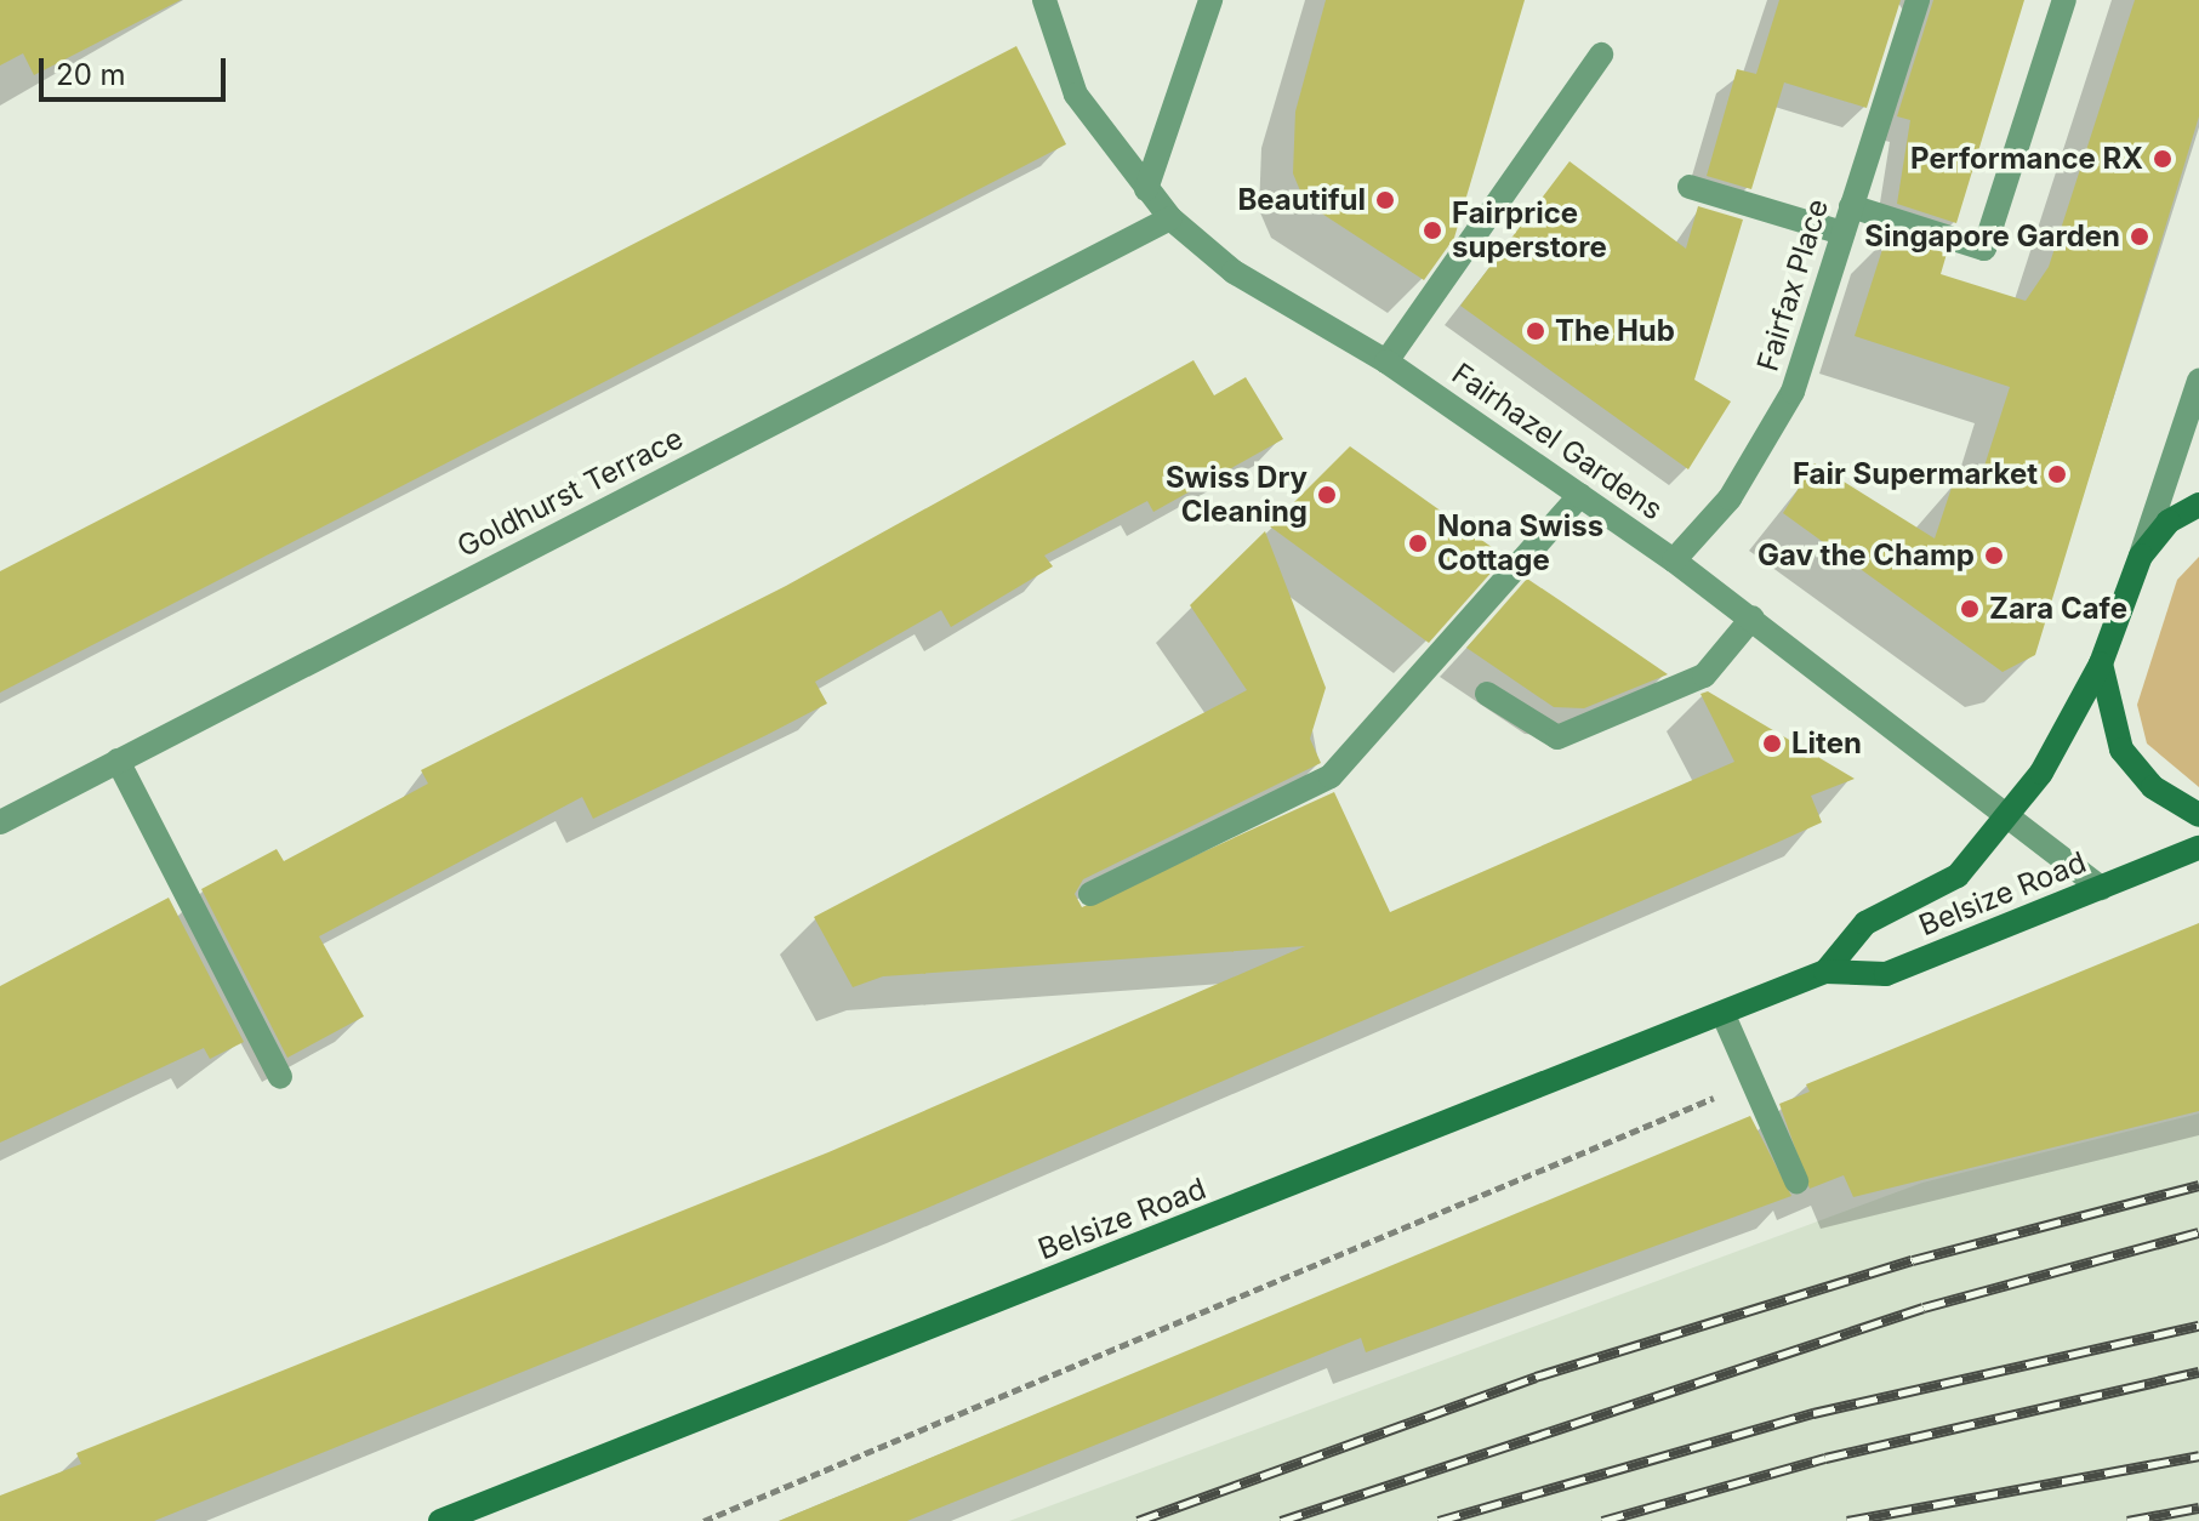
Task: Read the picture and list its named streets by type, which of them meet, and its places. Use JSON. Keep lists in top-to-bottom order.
{
  "streets": {
    "main road": ["Belsize Road"],
    "street": ["Fairfax Place", "Fairhazel Gardens", "Goldhurst Terrace"]
  },
  "crossings": [
    ["Fairfax Place", "Fairhazel Gardens"],
    ["Fairhazel Gardens", "Goldhurst Terrace"],
    ["Fairhazel Gardens", "Belsize Road"]
  ],
  "places": [
    "Performance RX",
    "Beautiful",
    "Fairprice superstore",
    "Singapore Garden",
    "The Hub",
    "Fair Supermarket",
    "Swiss Dry Cleaning",
    "Nona Swiss Cottage",
    "Gav the Champ",
    "Zara Cafe",
    "Liten"
  ],
  "scale_bar": "20 m"
}
